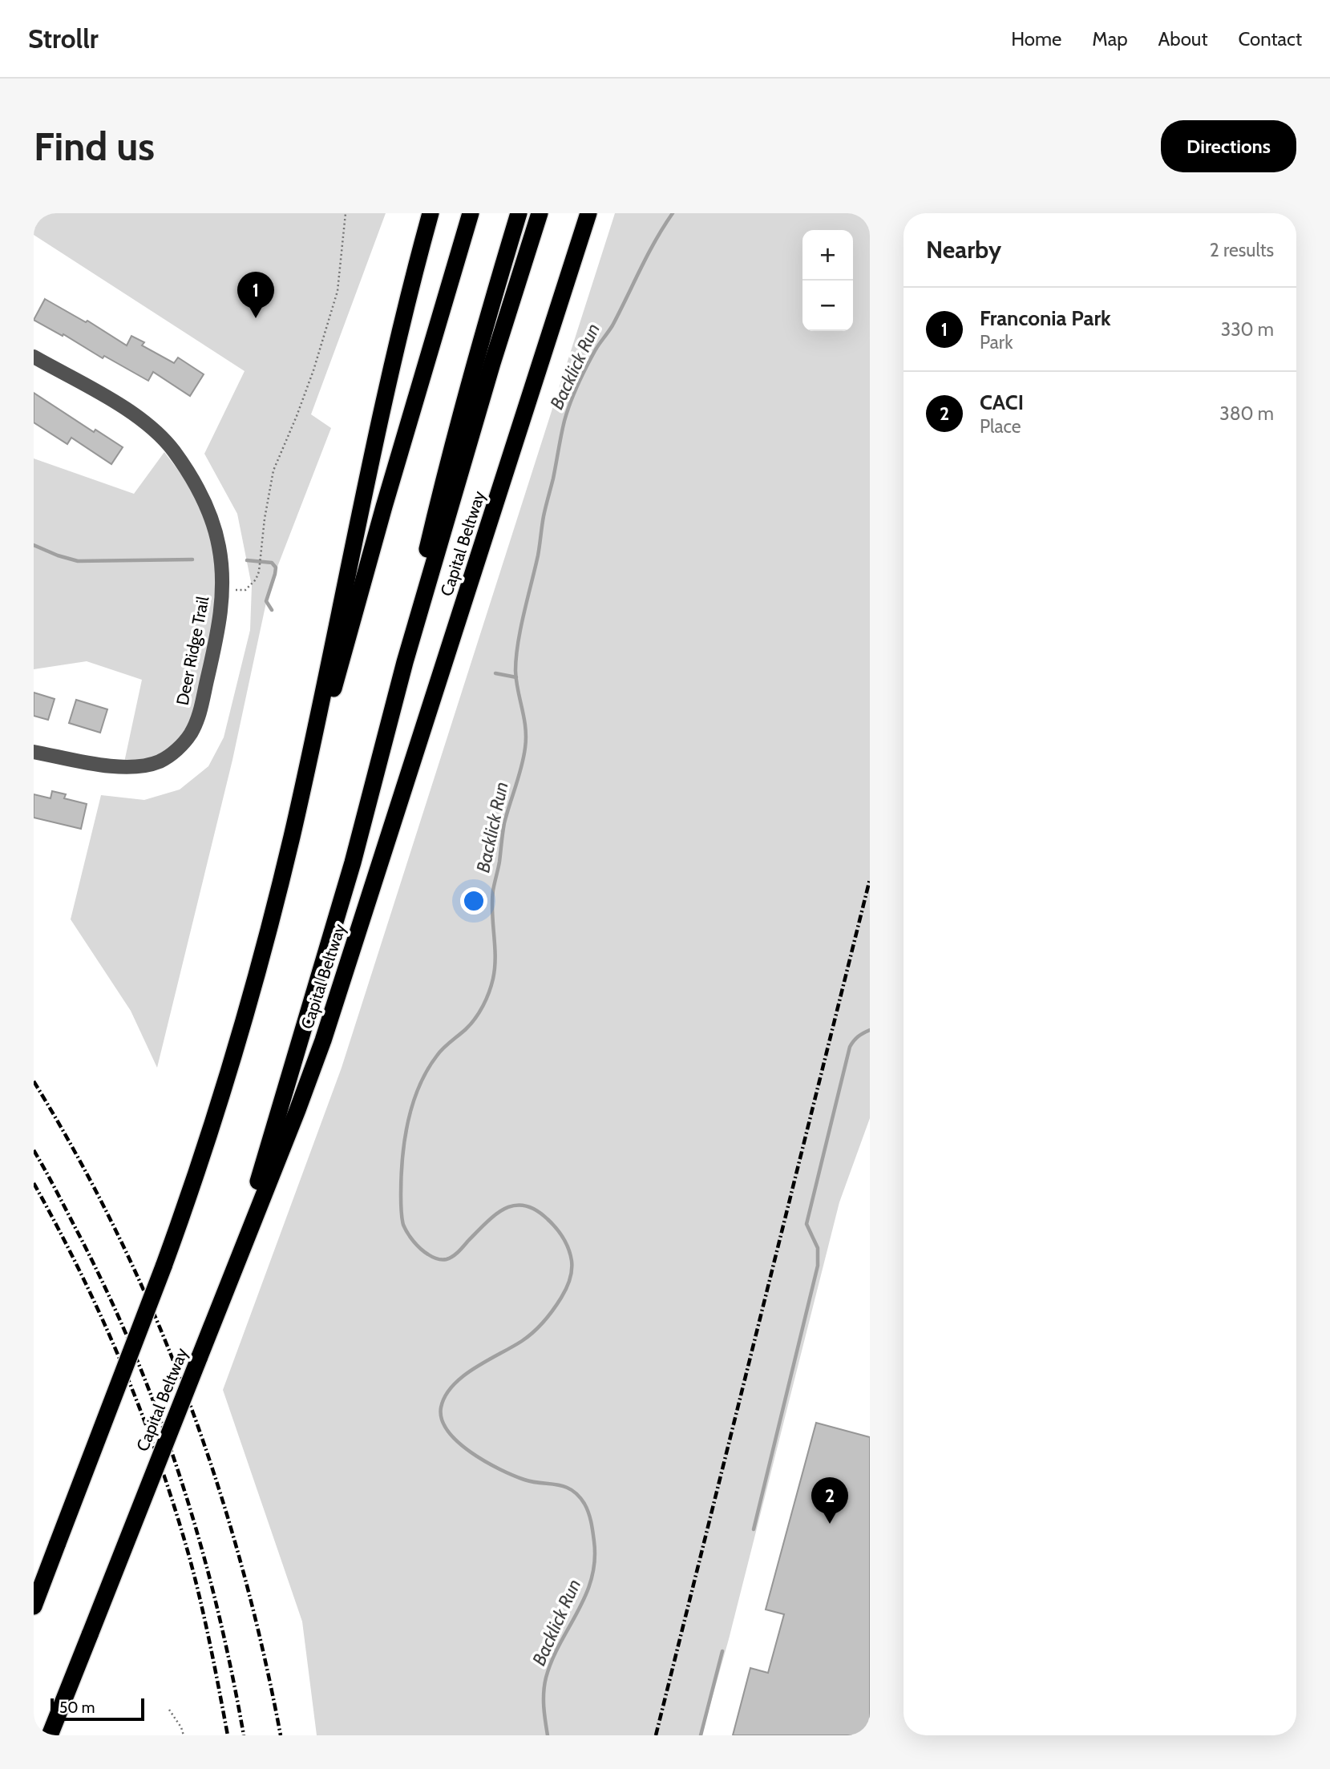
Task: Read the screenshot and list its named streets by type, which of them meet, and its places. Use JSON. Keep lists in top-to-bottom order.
{
  "streets": {
    "highway": ["Capital Beltway"],
    "street": ["Deer Ridge Trail"]
  },
  "water": ["Backlick Run"],
  "scale_bar": "50 m",
  "page": {
    "header": "Strollr",
    "nav": [
      "Home",
      "Map",
      "About",
      "Contact"
    ],
    "buttons": "Directions",
    "title": "Find us",
    "heading": ["Nearby", "2 results"],
    "map_buttons": ["+", "−"],
    "pins": ["1", "2"],
    "list": [
      {
        "mark": "1",
        "name": "Franconia Park",
        "note": "Park",
        "value": "330 m"
      },
      {
        "mark": "2",
        "name": "CACI",
        "note": "Place",
        "value": "380 m"
      }
    ],
    "scale": "50 m"
  }
}
